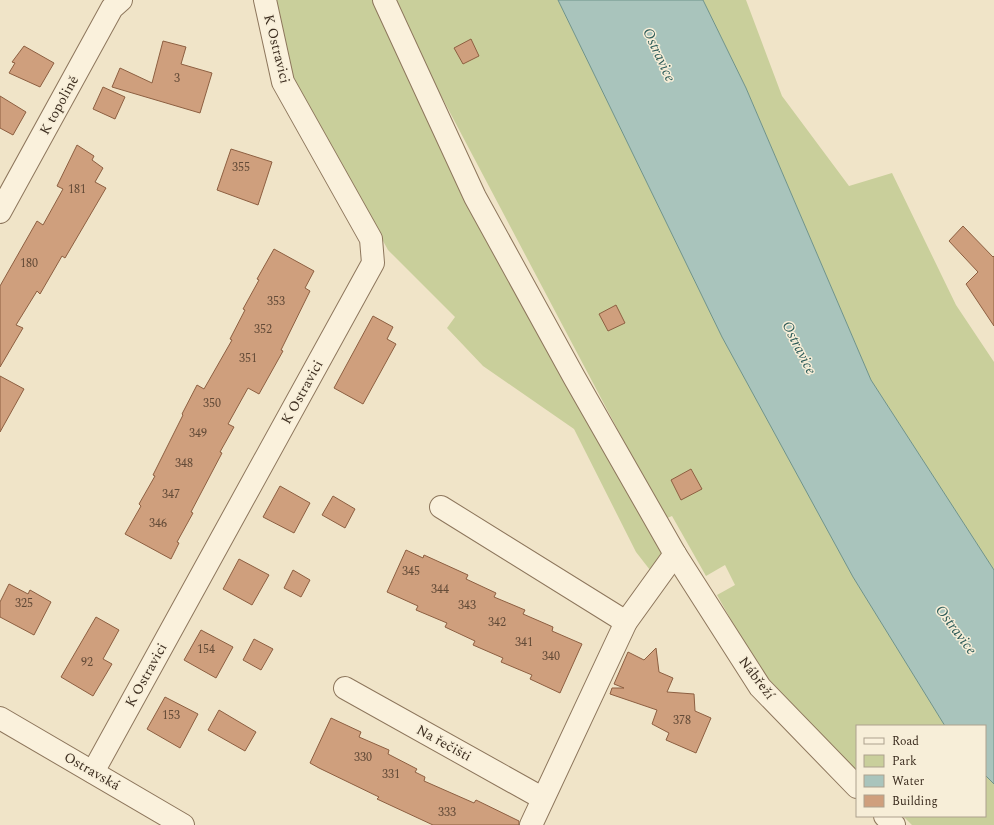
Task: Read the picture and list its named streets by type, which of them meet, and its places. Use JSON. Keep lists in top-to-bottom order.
{
  "streets": {
    "street": [
      "K Ostravici",
      "K topolině",
      "Nábřeží",
      "Na řečišti",
      "Ostravská"
    ]
  },
  "crossings": [
    ["K Ostravici", "Ostravská"]
  ],
  "water": ["Ostravice"],
  "house_numbers": [
    "3",
    "355",
    "181",
    "180",
    "353",
    "352",
    "351",
    "350",
    "349",
    "348",
    "347",
    "346",
    "345",
    "344",
    "325",
    "343",
    "342",
    "341",
    "154",
    "340",
    "92",
    "153",
    "378",
    "330",
    "331",
    "333"
  ],
  "legend": [
    "Road",
    "Park",
    "Water",
    "Building"
  ]
}
